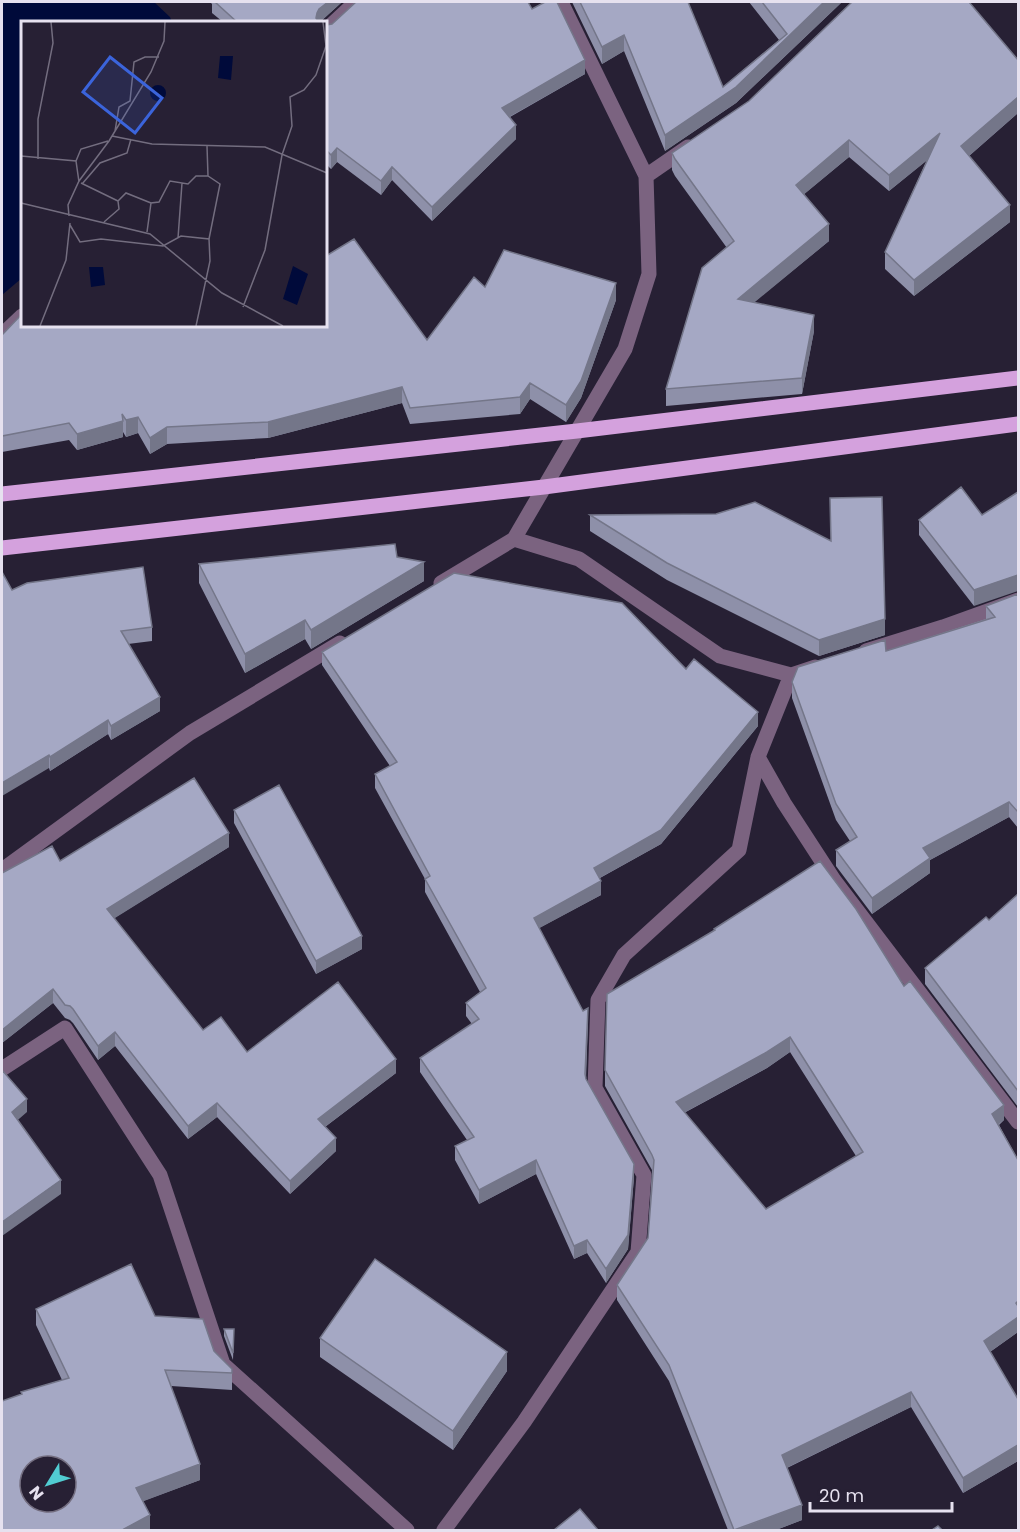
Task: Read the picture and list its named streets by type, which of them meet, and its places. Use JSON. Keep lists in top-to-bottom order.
{
  "scale_bar": "20 m",
  "north": "bottom left"
}
